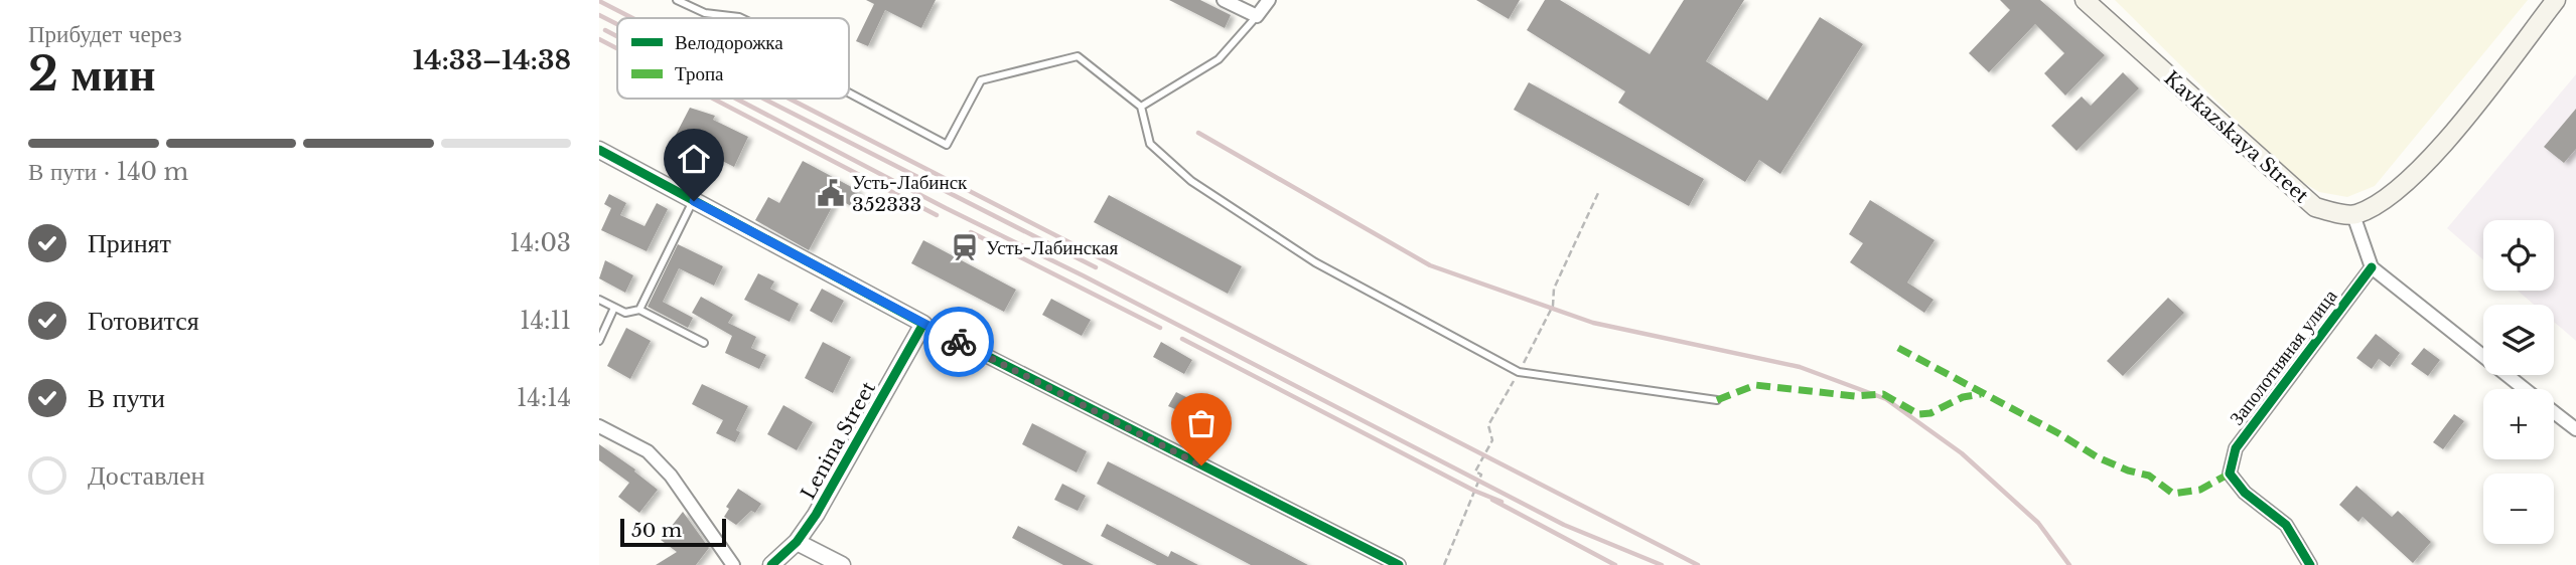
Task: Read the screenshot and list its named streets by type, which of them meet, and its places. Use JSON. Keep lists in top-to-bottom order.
{
  "streets": {
    "main road": ["Kavkazskaya Street"],
    "street": ["Заполотняная улица", "Lenina Street"]
  },
  "places": {
    "public building": ["Усть-Лабинск 352333"],
    "station": ["Усть-Лабинская"]
  },
  "legend": ["Велодорожка", "Тропа"],
  "scale_bar": "50 m",
  "page": {
    "heading": ["2 мин", "Прибудет через", "14:33–14:38"],
    "bar": "В пути · 140 m",
    "list": [
      ["Принят", "14:03"],
      ["Готовится", "14:11"],
      ["В пути", "14:14"],
      "Доставлен"
    ],
    "map_buttons": ["+", "−"],
    "scale": "50 m"
  }
}
